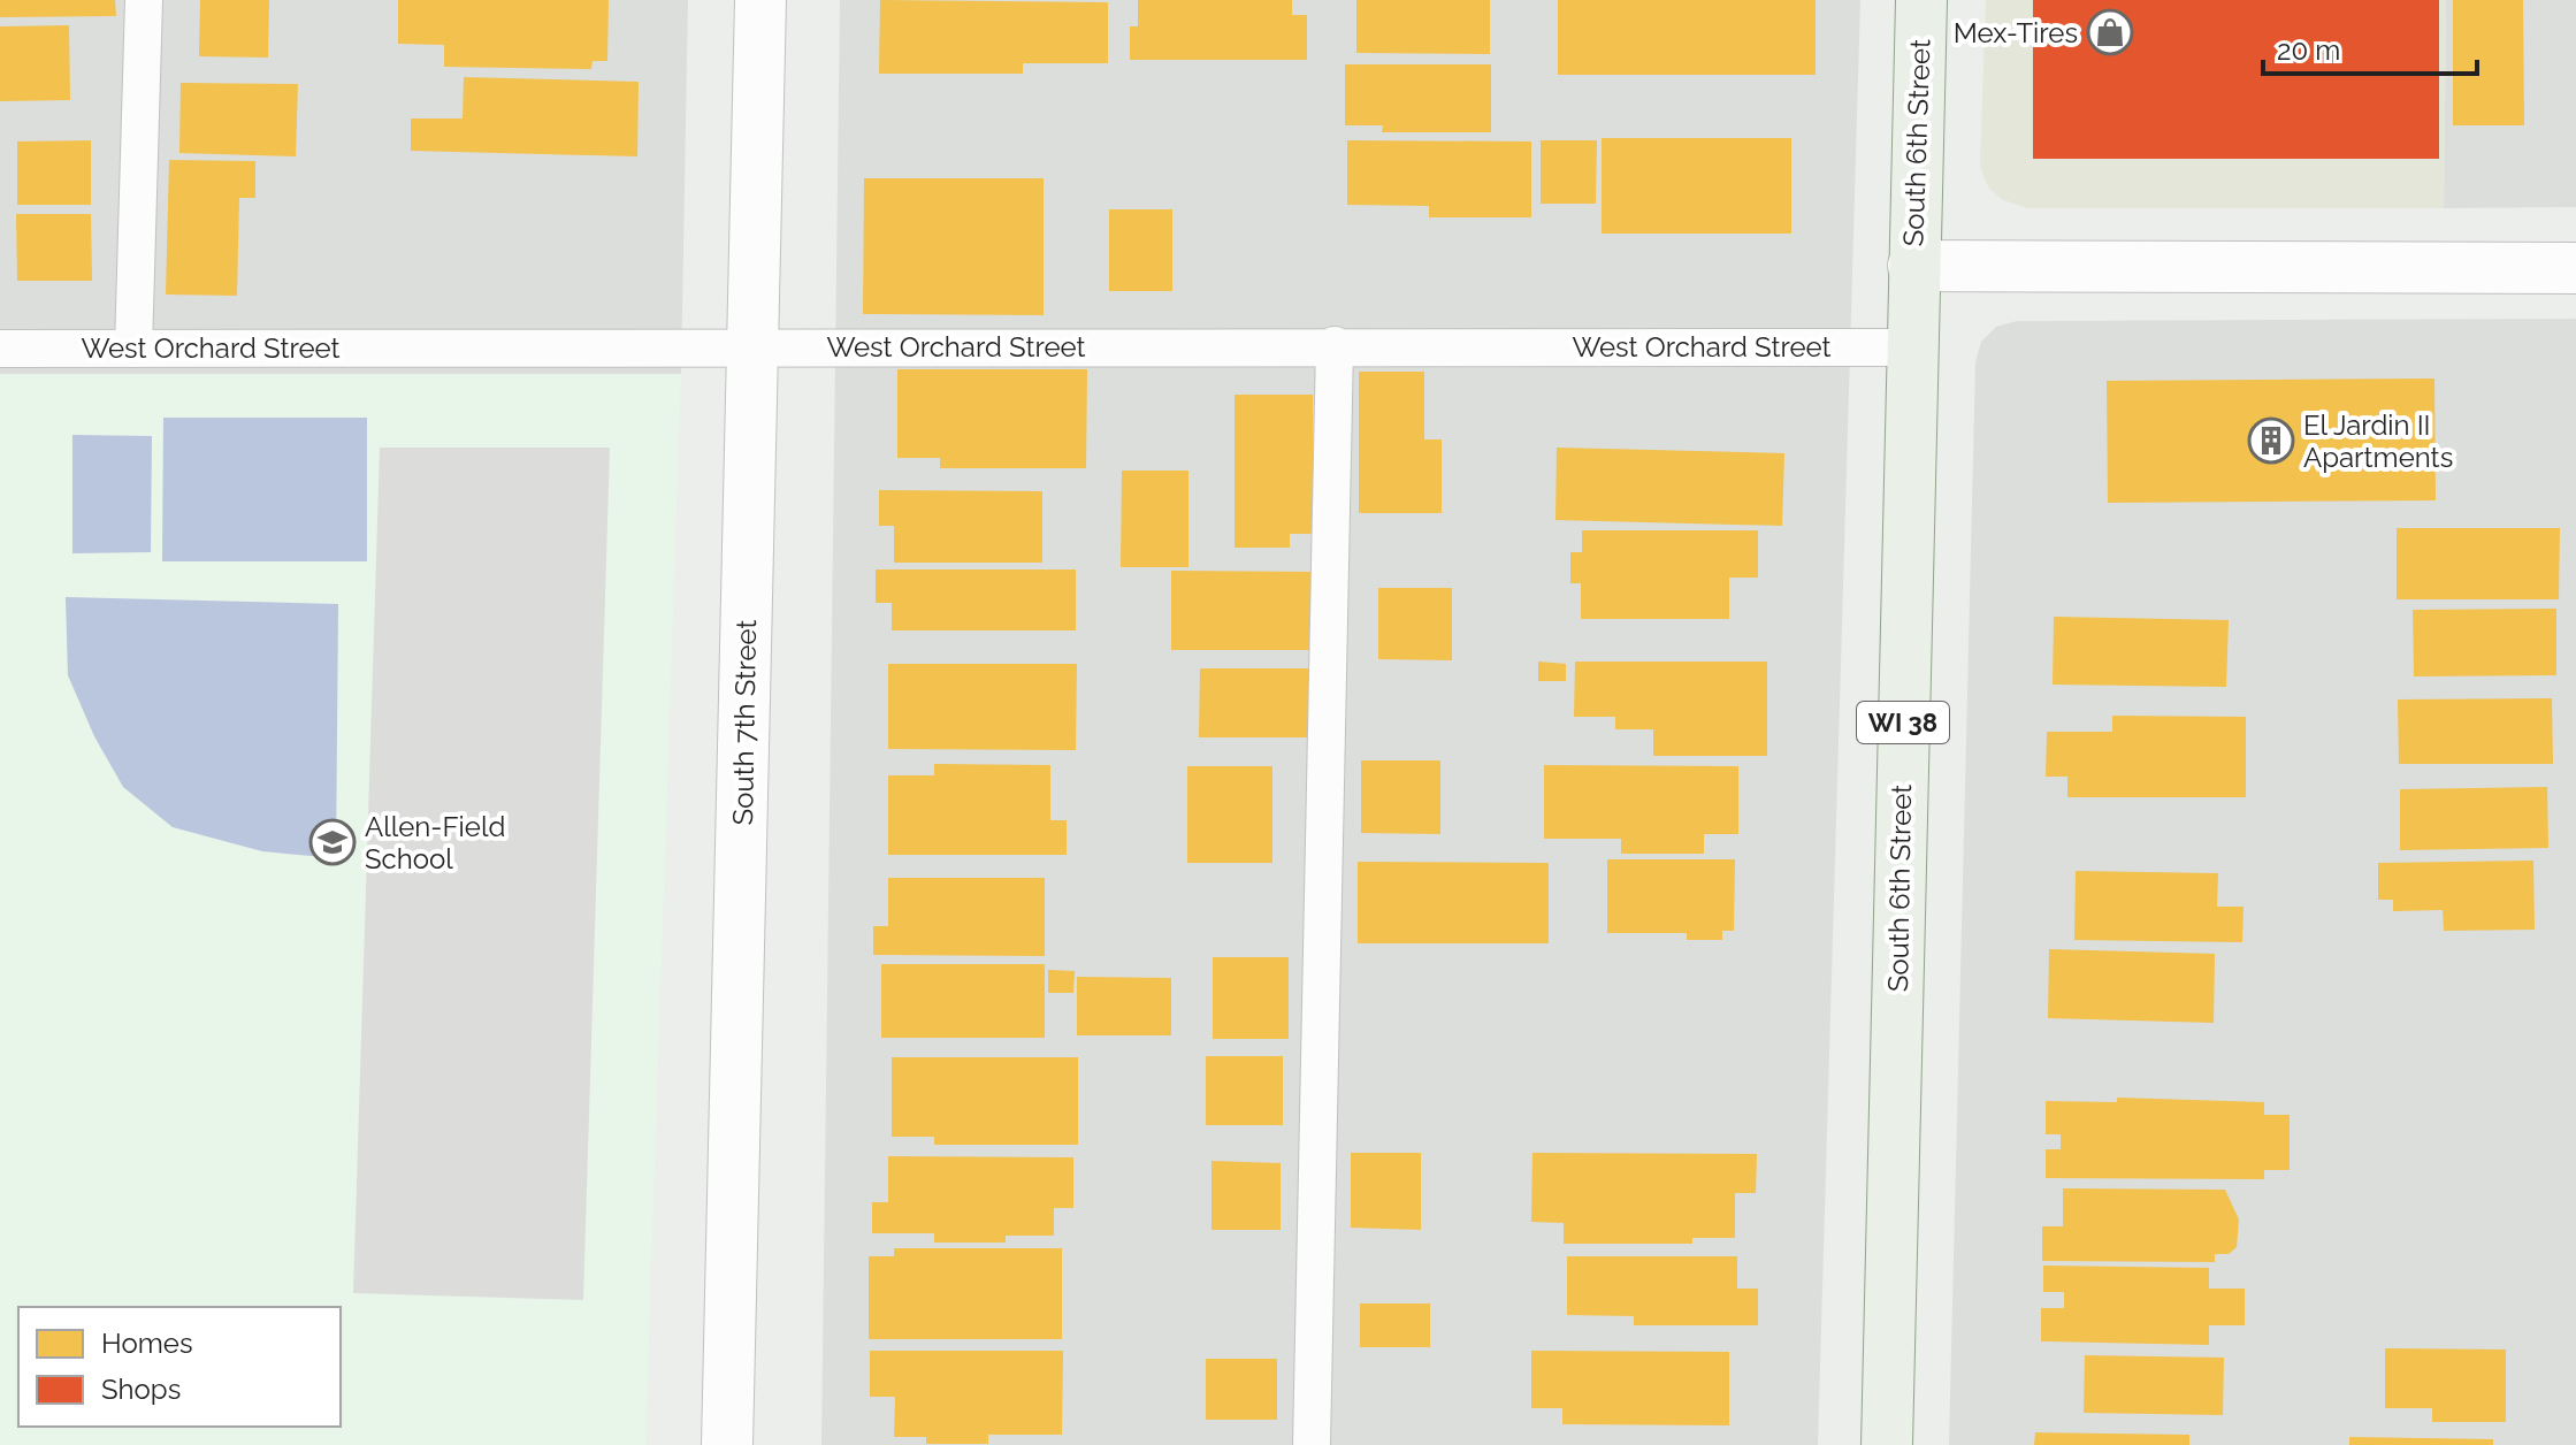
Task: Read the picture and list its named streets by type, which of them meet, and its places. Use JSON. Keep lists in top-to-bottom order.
{
  "streets": {
    "main road": ["South 6th Street", "WI 38"],
    "street": ["South 7th Street"],
    "lane": ["West Orchard Street"]
  },
  "crossings": [
    ["South 6th Street", "West Orchard Street"],
    ["West Orchard Street", "South 7th Street"]
  ],
  "places": {
    "shop": ["Mex-Tires"],
    "building": ["El Jardin II Apartments"],
    "school or university": ["Allen-Field School"]
  },
  "legend": ["Homes", "Shops"],
  "scale_bar": "20 m"
}
